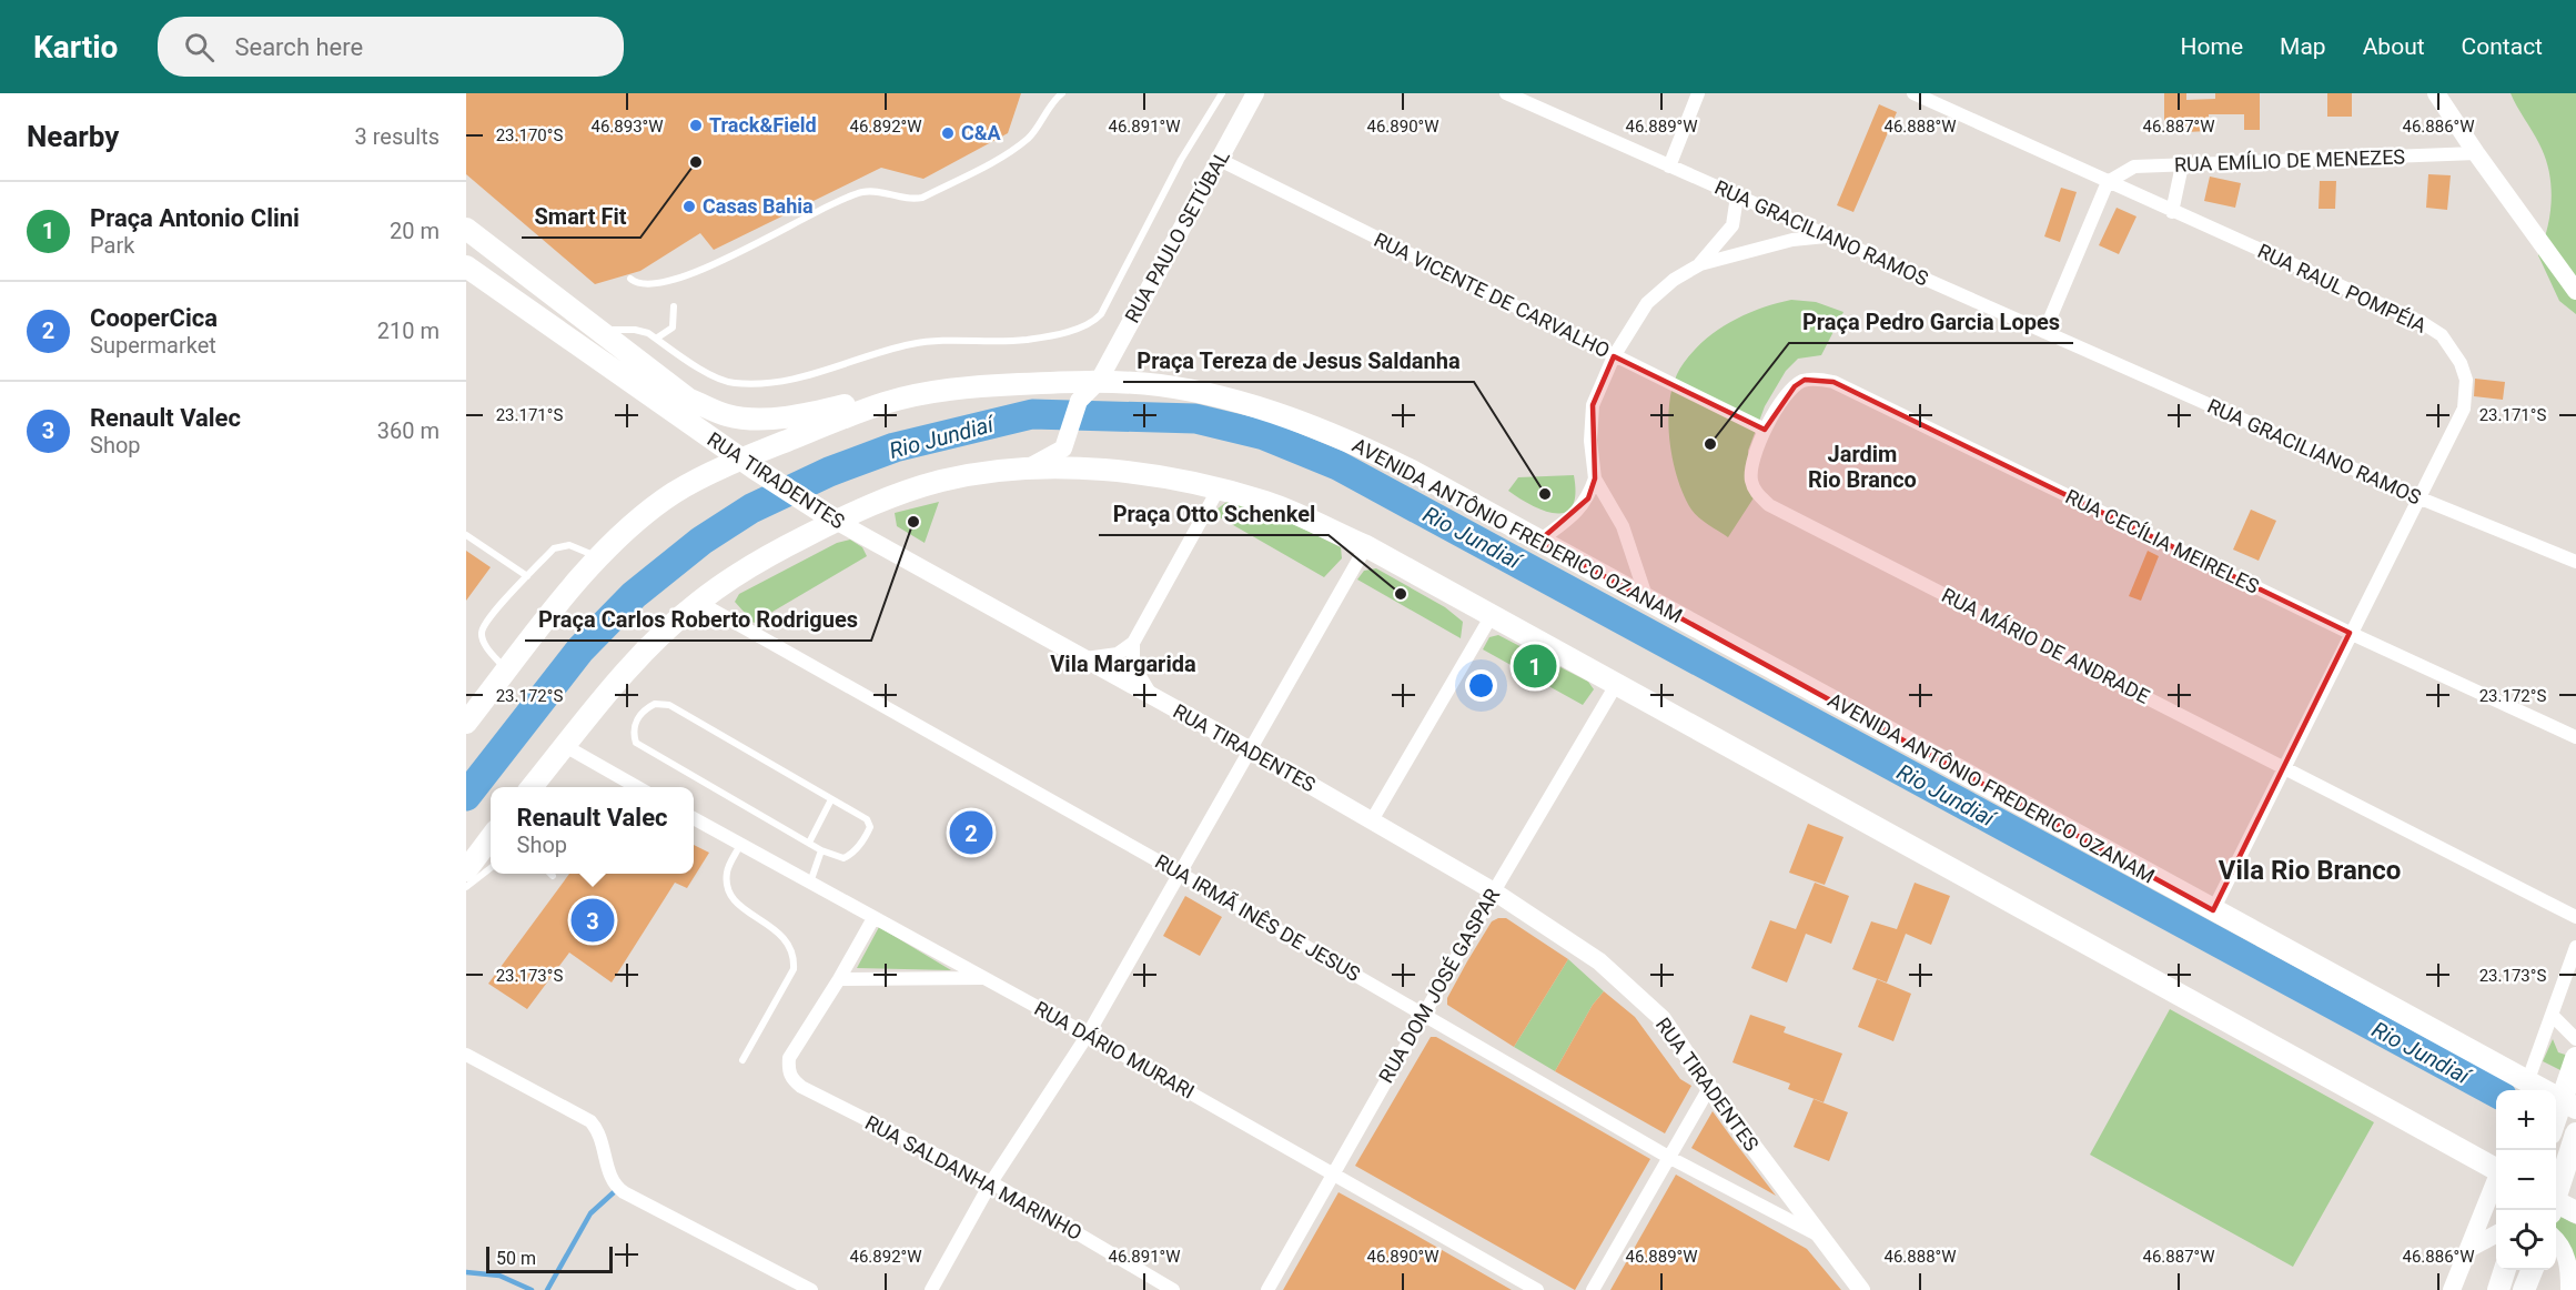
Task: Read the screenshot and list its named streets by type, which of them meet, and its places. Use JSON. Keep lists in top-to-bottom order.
{
  "streets": {
    "main road": ["RUA TIRADENTES", "AVENIDA ANTÔNIO FREDERICO OZANAM"],
    "street": [
      "RUA EMÍLIO DE MENEZES",
      "RUA GRACILIANO RAMOS",
      "RUA PAULO SETÚBAL",
      "RUA RAUL POMPÉIA",
      "RUA VICENTE DE CARVALHO",
      "RUA CECÍLIA MEIRELES",
      "RUA MÁRIO DE ANDRADE",
      "RUA IRMÃ INÊS DE JESUS",
      "RUA DOM JOSÉ GASPAR",
      "RUA DÁRIO MURARI",
      "RUA SALDANHA MARINHO"
    ]
  },
  "crossings": [
    ["RUA EMÍLIO DE MENEZES", "RUA RAUL POMPÉIA"],
    ["RUA GRACILIANO RAMOS", "RUA RAUL POMPÉIA"],
    ["RUA PAULO SETÚBAL", "RUA VICENTE DE CARVALHO"],
    ["RUA PAULO SETÚBAL", "AVENIDA ANTÔNIO FREDERICO OZANAM"],
    ["RUA RAUL POMPÉIA", "AVENIDA ANTÔNIO FREDERICO OZANAM"],
    ["RUA RAUL POMPÉIA", "RUA CECÍLIA MEIRELES"],
    ["RUA RAUL POMPÉIA", "RUA MÁRIO DE ANDRADE"],
    ["RUA VICENTE DE CARVALHO", "RUA CECÍLIA MEIRELES"],
    ["RUA VICENTE DE CARVALHO", "RUA MÁRIO DE ANDRADE"],
    ["RUA TIRADENTES", "AVENIDA ANTÔNIO FREDERICO OZANAM"],
    ["RUA TIRADENTES", "RUA IRMÃ INÊS DE JESUS"],
    ["RUA TIRADENTES", "RUA DOM JOSÉ GASPAR"],
    ["RUA CECÍLIA MEIRELES", "RUA MÁRIO DE ANDRADE"],
    ["RUA IRMÃ INÊS DE JESUS", "RUA DOM JOSÉ GASPAR"],
    ["RUA DOM JOSÉ GASPAR", "RUA DÁRIO MURARI"]
  ],
  "districts": ["Jardim Rio Branco", "Vila Margarida", "Vila Rio Branco"],
  "water": ["Rio Jundiaí"],
  "places": [
    "Track&Field",
    "C&A",
    "Smart Fit",
    "Casas Bahia",
    "Praça Pedro Garcia Lopes",
    "Praça Tereza de Jesus Saldanha",
    "Praça Carlos Roberto Rodrigues",
    "Praça Otto Schenkel"
  ],
  "scale_bar": "50 m",
  "page": {
    "header": "Kartio",
    "search": "Search here",
    "nav": [
      "Home",
      "Map",
      "About",
      "Contact"
    ],
    "heading": ["Nearby", "3 results"],
    "list": [
      {
        "mark": "1",
        "name": "Praça Antonio Clini",
        "note": "Park",
        "value": "20 m"
      },
      {
        "mark": "2",
        "name": "CooperCica",
        "note": "Supermarket",
        "value": "210 m"
      },
      {
        "mark": "3",
        "name": "Renault Valec",
        "note": "Shop",
        "value": "360 m"
      }
    ],
    "pins": ["1", "2", "3"],
    "popup": ["Renault Valec", "Shop"],
    "map_buttons": ["+", "−"],
    "scale": "50 m"
  },
  "coordinates": [
    "46.893°W",
    "46.892°W",
    "46.891°W",
    "46.890°W",
    "46.889°W",
    "46.888°W",
    "46.887°W",
    "46.886°W",
    "23.170°S",
    "23.171°S",
    "23.172°S",
    "23.173°S"
  ]
}
